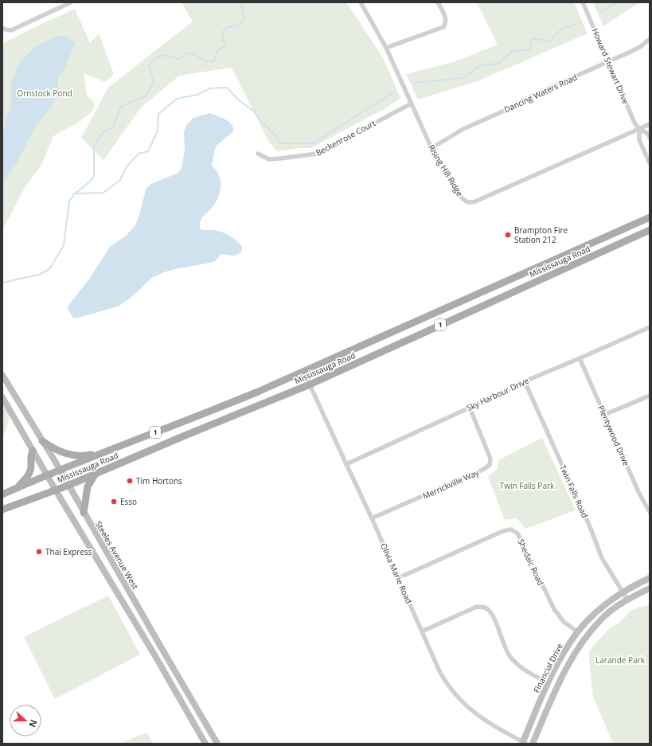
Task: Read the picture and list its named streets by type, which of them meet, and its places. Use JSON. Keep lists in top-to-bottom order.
{
  "streets": {
    "main road": [
      "Mississauga Road",
      "1",
      "Steeles Avenue West",
      "Financial Drive"
    ],
    "street": [
      "Howard Stewart Drive",
      "Dancing Waters Road",
      "Beckenrose Court",
      "Rising Hill Ridge",
      "Sky Harbour Drive",
      "Plentywood Drive",
      "Merrickville Way",
      "Twin Falls Road",
      "Shedaic Road",
      "Olivia Marie Road"
    ]
  },
  "crossings": [
    ["Howard Stewart Drive", "Dancing Waters Road"],
    ["Howard Stewart Drive", "Rising Hill Ridge"],
    ["Dancing Waters Road", "Rising Hill Ridge"],
    ["Beckenrose Court", "Rising Hill Ridge"],
    ["Mississauga Road", "Steeles Avenue West"],
    ["Mississauga Road", "Olivia Marie Road"],
    ["Sky Harbour Drive", "Plentywood Drive"],
    ["Sky Harbour Drive", "Merrickville Way"],
    ["Sky Harbour Drive", "Twin Falls Road"],
    ["Sky Harbour Drive", "Olivia Marie Road"],
    ["Merrickville Way", "Olivia Marie Road"],
    ["Twin Falls Road", "Financial Drive"],
    ["Shedaic Road", "Olivia Marie Road"],
    ["Shedaic Road", "Financial Drive"],
    ["Olivia Marie Road", "Financial Drive"]
  ],
  "parks": ["Ornstock Pond", "Twin Falls Park", "Larande Park"],
  "places": [
    "Brampton Fire Station 212",
    "Tim Hortons",
    "Esso",
    "Thaï Express"
  ],
  "north": "right"
}
